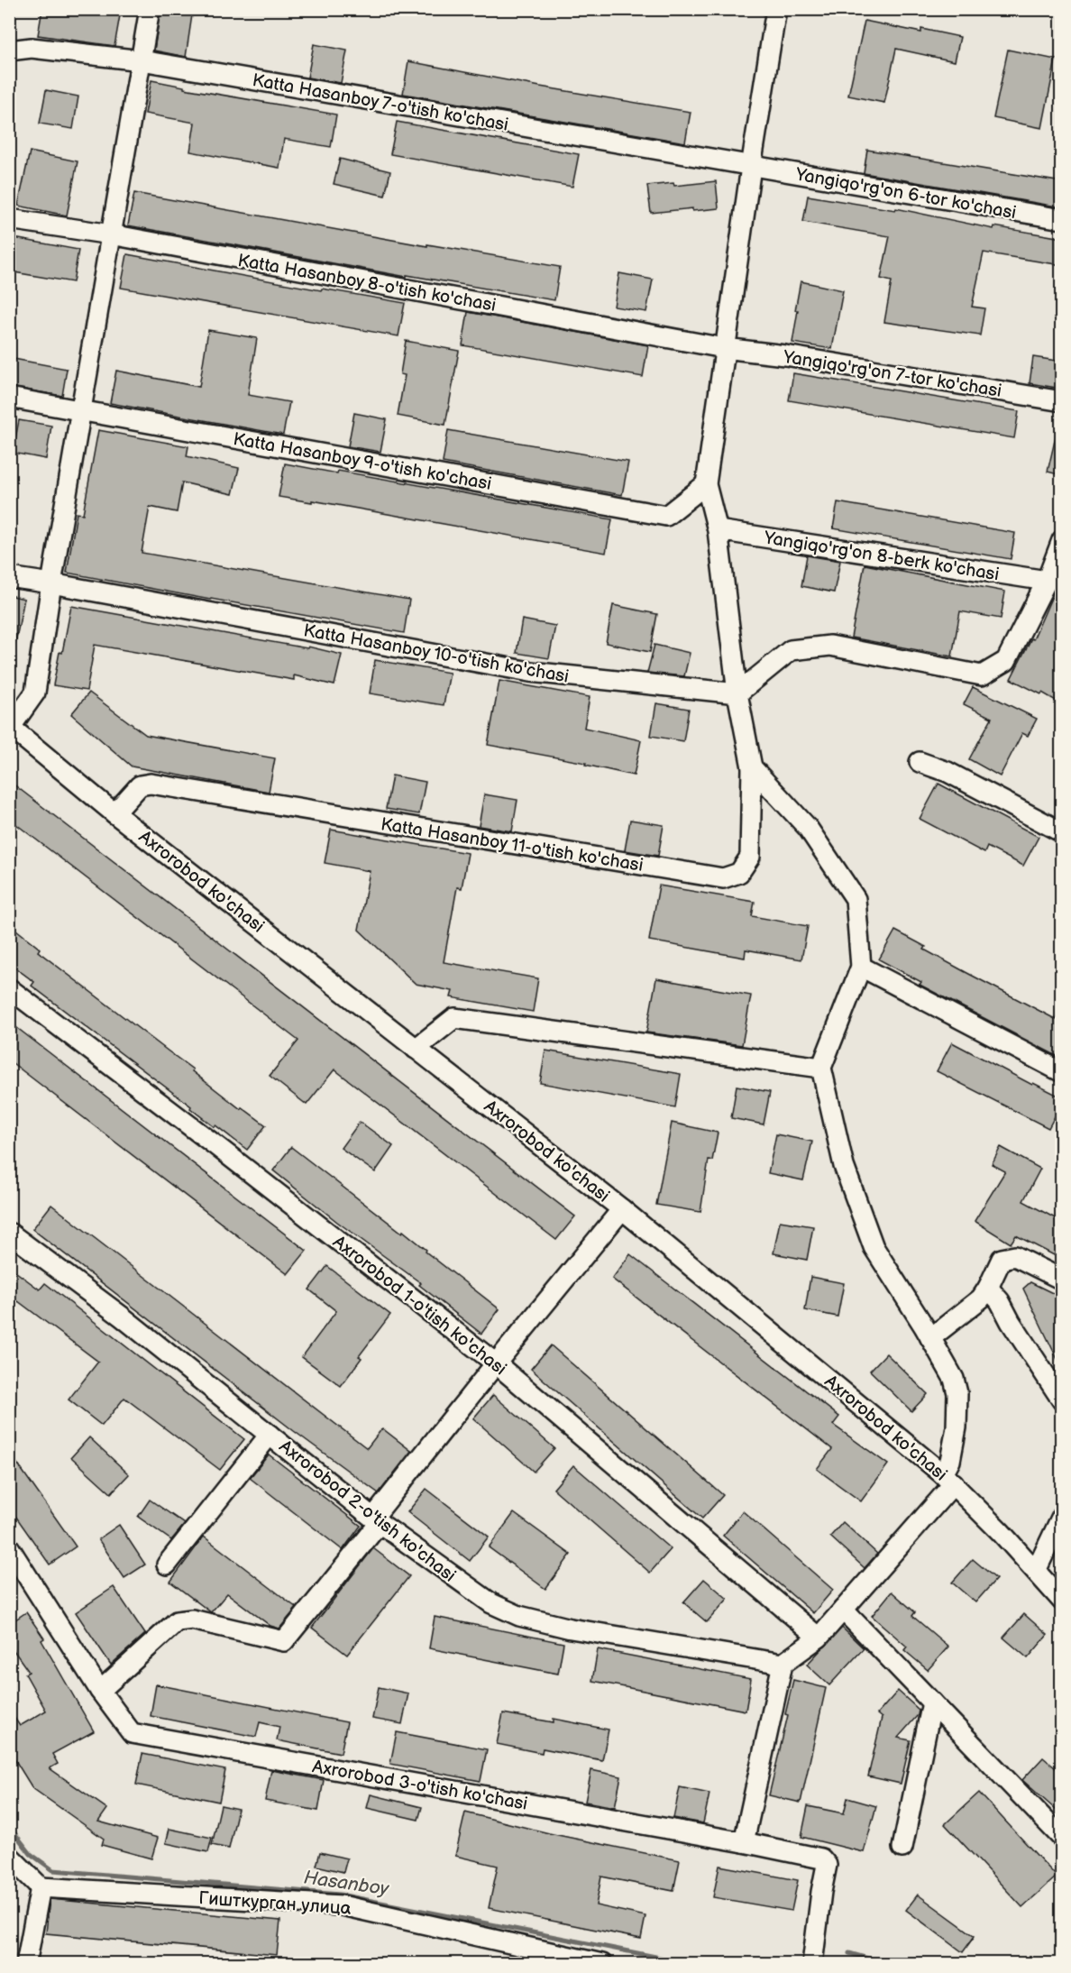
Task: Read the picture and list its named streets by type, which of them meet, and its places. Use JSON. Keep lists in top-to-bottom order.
{
  "streets": {
    "street": [
      "Katta Hasanboy 7-o'tish ko'chasi",
      "Yangiqo'rg'on 6-tor ko'chasi",
      "Katta Hasanboy 8-o'tish ko'chasi",
      "Yangiqo'rg'on 7-tor ko'chasi",
      "Katta Hasanboy 9-o'tish ko'chasi",
      "Yangiqo'rg'on 8-berk ko'chasi",
      "Katta Hasanboy 10-o'tish ko'chasi",
      "Katta Hasanboy 11-o'tish ko'chasi",
      "Axrorobod ko'chasi",
      "Axrorobod 1-o'tish ko'chasi",
      "Axrorobod 2-o'tish ko'chasi",
      "Axrorobod 3-o'tish ko'chasi",
      "Гишткурган улица"
    ]
  },
  "crossings": [
    ["Katta Hasanboy 7-o'tish ko'chasi", "Yangiqo'rg'on 6-tor ko'chasi"],
    ["Katta Hasanboy 8-o'tish ko'chasi", "Yangiqo'rg'on 7-tor ko'chasi"],
    ["Katta Hasanboy 9-o'tish ko'chasi", "Katta Hasanboy 11-o'tish ko'chasi"],
    ["Yangiqo'rg'on 8-berk ko'chasi", "Katta Hasanboy 11-o'tish ko'chasi"],
    ["Katta Hasanboy 10-o'tish ko'chasi", "Katta Hasanboy 11-o'tish ko'chasi"],
    ["Katta Hasanboy 11-o'tish ko'chasi", "Axrorobod ko'chasi"]
  ],
  "water": ["Hasanboy"]
}
